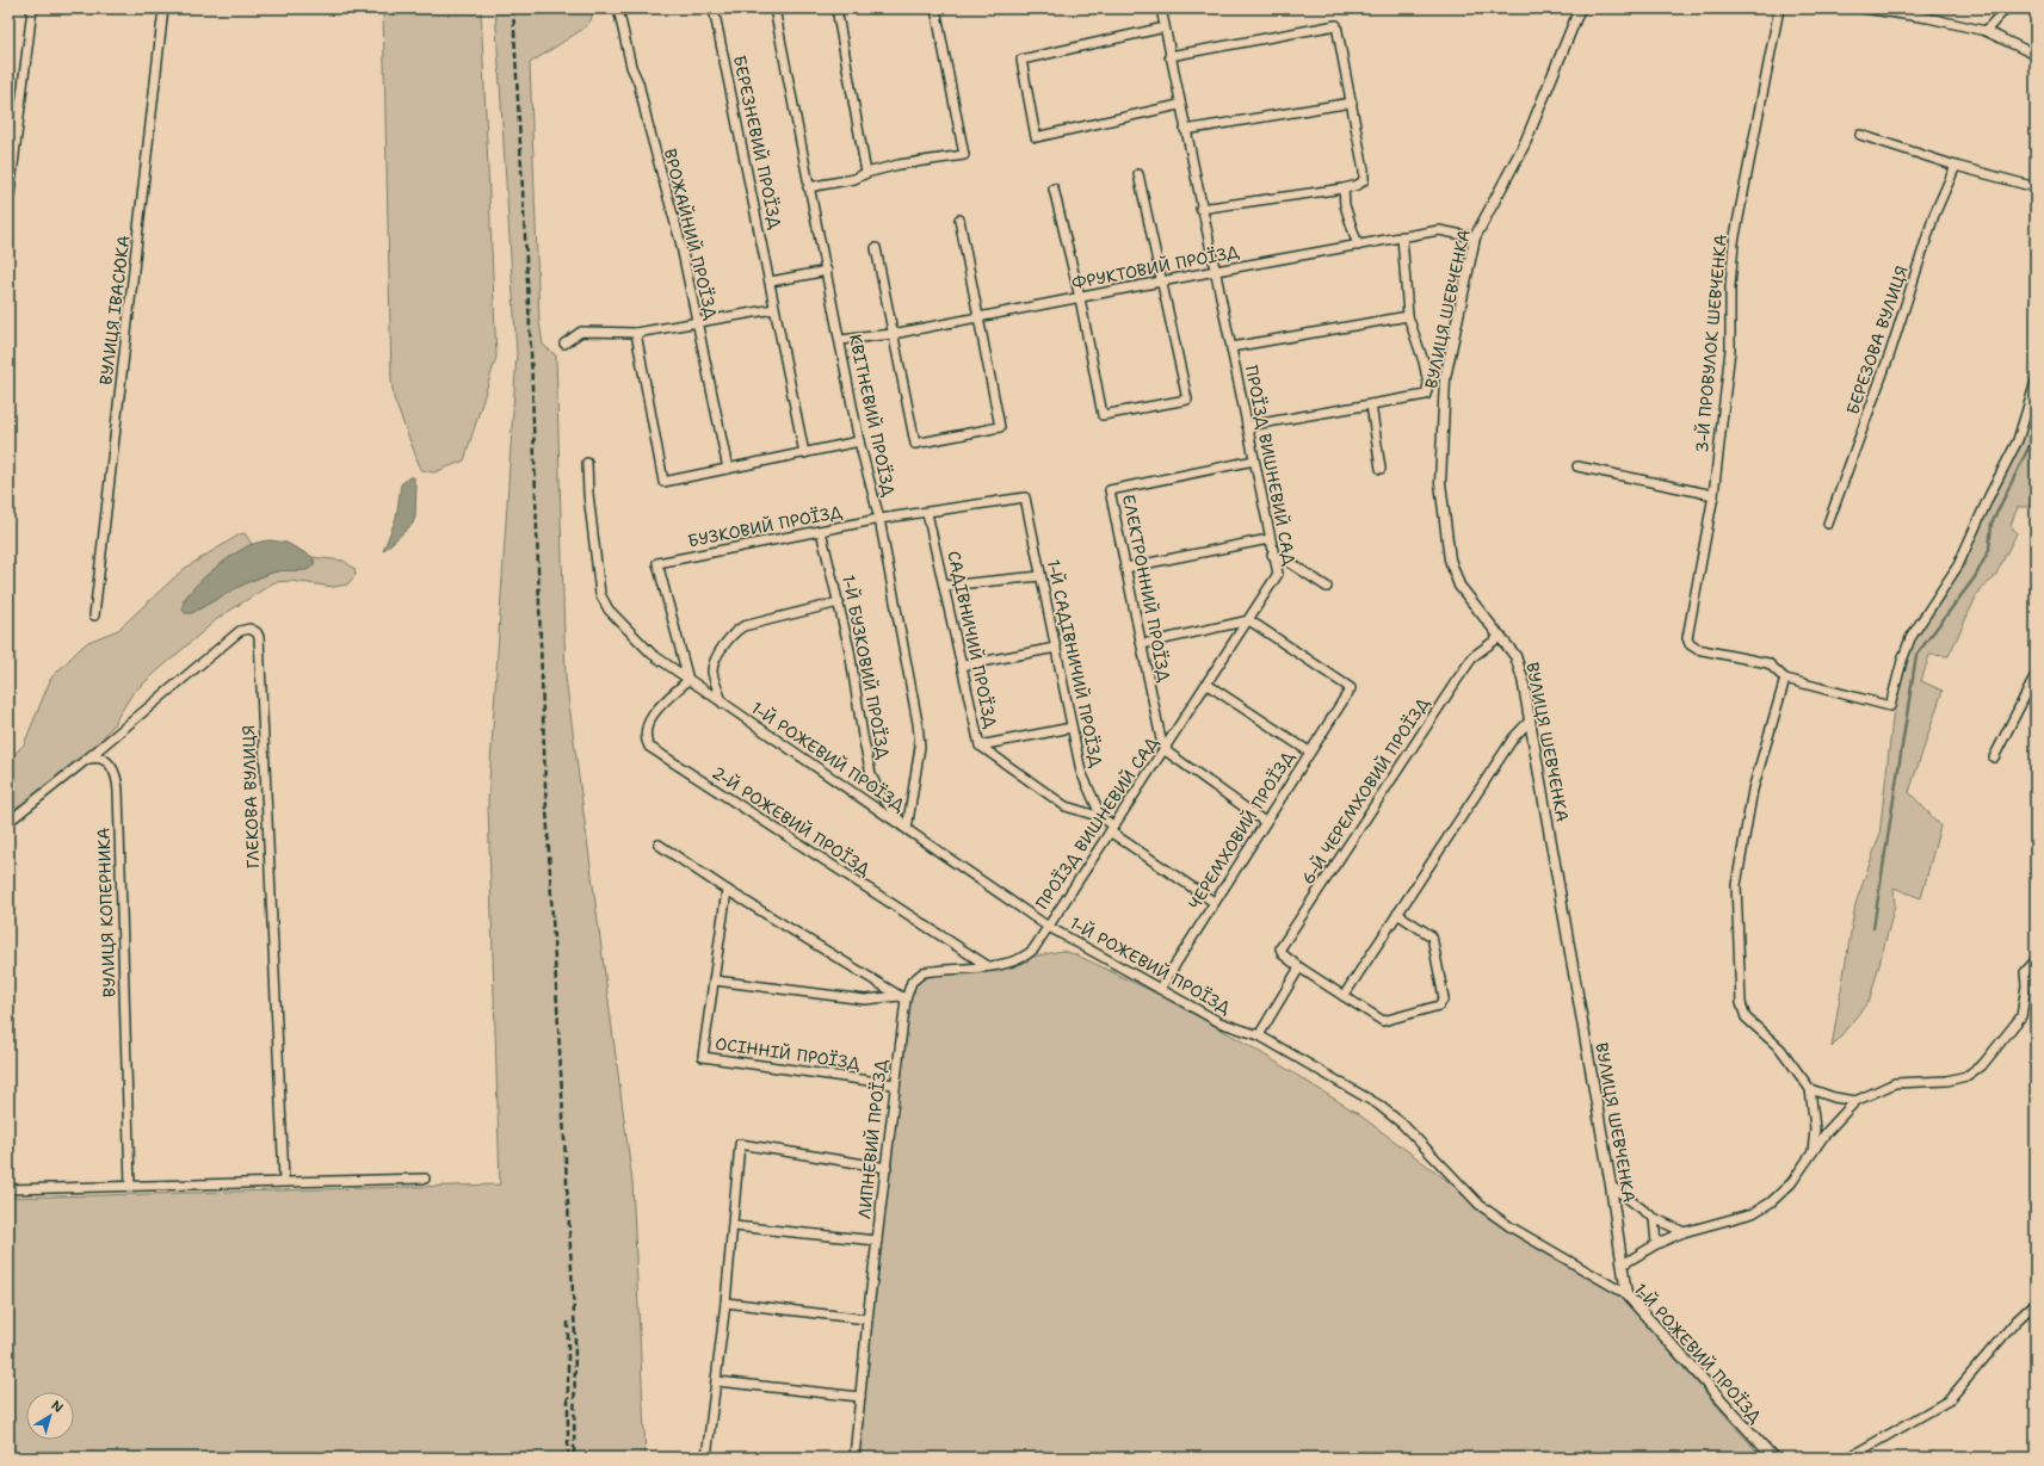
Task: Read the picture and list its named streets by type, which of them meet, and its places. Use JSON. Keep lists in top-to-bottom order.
{
  "streets": {
    "street": [
      "БЕРЕЗНЕВИЙ ПРОЇЗД",
      "ВРОЖАЙНИЙ ПРОЇЗД",
      "ФРУКТОВИЙ ПРОЇЗД",
      "ВУЛИЦЯ ШЕВЧЕНКА",
      "ВУЛИЦЯ ІВАСЮКА",
      "БЕРЕЗОВА ВУЛИЦЯ",
      "3-Й ПРОВУЛОК ШЕВЧЕНКА",
      "КВІТНЕВИЙ ПРОЇЗД",
      "ПРОЇЗД ВИШНЕВИЙ САД",
      "БУЗКОВИЙ ПРОЇЗД",
      "ЕЛЕКТРОННИЙ ПРОЇЗД",
      "САДІВНИЧИЙ ПРОЇЗД",
      "1-Й САДІВНИЧИЙ ПРОЇЗД",
      "1-Й БУЗКОВИЙ ПРОЇЗД",
      "1-Й РОЖЕВИЙ ПРОЇЗД",
      "6-Й ЧЕРЕМХОВИЙ ПРОЇЗД",
      "ГЛЕКОВА ВУЛИЦЯ",
      "2-Й РОЖЕВИЙ ПРОЇЗД",
      "ЧЕРЕМХОВИЙ ПРОЇЗД",
      "ВУЛИЦЯ КОПЕРНИКА",
      "ОСІННІЙ ПРОЇЗД",
      "ЛИПНЕВИЙ ПРОЇЗД"
    ]
  },
  "crossings": [
    ["ФРУКТОВИЙ ПРОЇЗД", "ВУЛИЦЯ ШЕВЧЕНКА"],
    ["ФРУКТОВИЙ ПРОЇЗД", "КВІТНЕВИЙ ПРОЇЗД"],
    ["ФРУКТОВИЙ ПРОЇЗД", "ПРОЇЗД ВИШНЕВИЙ САД"],
    ["ВУЛИЦЯ ШЕВЧЕНКА", "1-Й РОЖЕВИЙ ПРОЇЗД"],
    ["ВУЛИЦЯ ШЕВЧЕНКА", "6-Й ЧЕРЕМХОВИЙ ПРОЇЗД"],
    ["КВІТНЕВИЙ ПРОЇЗД", "БУЗКОВИЙ ПРОЇЗД"],
    ["КВІТНЕВИЙ ПРОЇЗД", "1-Й БУЗКОВИЙ ПРОЇЗД"],
    ["КВІТНЕВИЙ ПРОЇЗД", "1-Й РОЖЕВИЙ ПРОЇЗД"],
    ["ПРОЇЗД ВИШНЕВИЙ САД", "ЕЛЕКТРОННИЙ ПРОЇЗД"],
    ["ПРОЇЗД ВИШНЕВИЙ САД", "1-Й РОЖЕВИЙ ПРОЇЗД"],
    ["ПРОЇЗД ВИШНЕВИЙ САД", "ЧЕРЕМХОВИЙ ПРОЇЗД"],
    ["ПРОЇЗД ВИШНЕВИЙ САД", "ЛИПНЕВИЙ ПРОЇЗД"],
    ["БУЗКОВИЙ ПРОЇЗД", "САДІВНИЧИЙ ПРОЇЗД"],
    ["БУЗКОВИЙ ПРОЇЗД", "1-Й САДІВНИЧИЙ ПРОЇЗД"],
    ["БУЗКОВИЙ ПРОЇЗД", "1-Й БУЗКОВИЙ ПРОЇЗД"],
    ["БУЗКОВИЙ ПРОЇЗД", "1-Й РОЖЕВИЙ ПРОЇЗД"],
    ["БУЗКОВИЙ ПРОЇЗД", "2-Й РОЖЕВИЙ ПРОЇЗД"],
    ["САДІВНИЧИЙ ПРОЇЗД", "1-Й САДІВНИЧИЙ ПРОЇЗД"],
    ["1-Й БУЗКОВИЙ ПРОЇЗД", "1-Й РОЖЕВИЙ ПРОЇЗД"],
    ["1-Й РОЖЕВИЙ ПРОЇЗД", "2-Й РОЖЕВИЙ ПРОЇЗД"],
    ["1-Й РОЖЕВИЙ ПРОЇЗД", "ЧЕРЕМХОВИЙ ПРОЇЗД"],
    ["1-Й РОЖЕВИЙ ПРОЇЗД", "ЛИПНЕВИЙ ПРОЇЗД"],
    ["ГЛЕКОВА ВУЛИЦЯ", "ВУЛИЦЯ КОПЕРНИКА"],
    ["2-Й РОЖЕВИЙ ПРОЇЗД", "ЛИПНЕВИЙ ПРОЇЗД"],
    ["ОСІННІЙ ПРОЇЗД", "ЛИПНЕВИЙ ПРОЇЗД"]
  ],
  "north": "top right"
}
